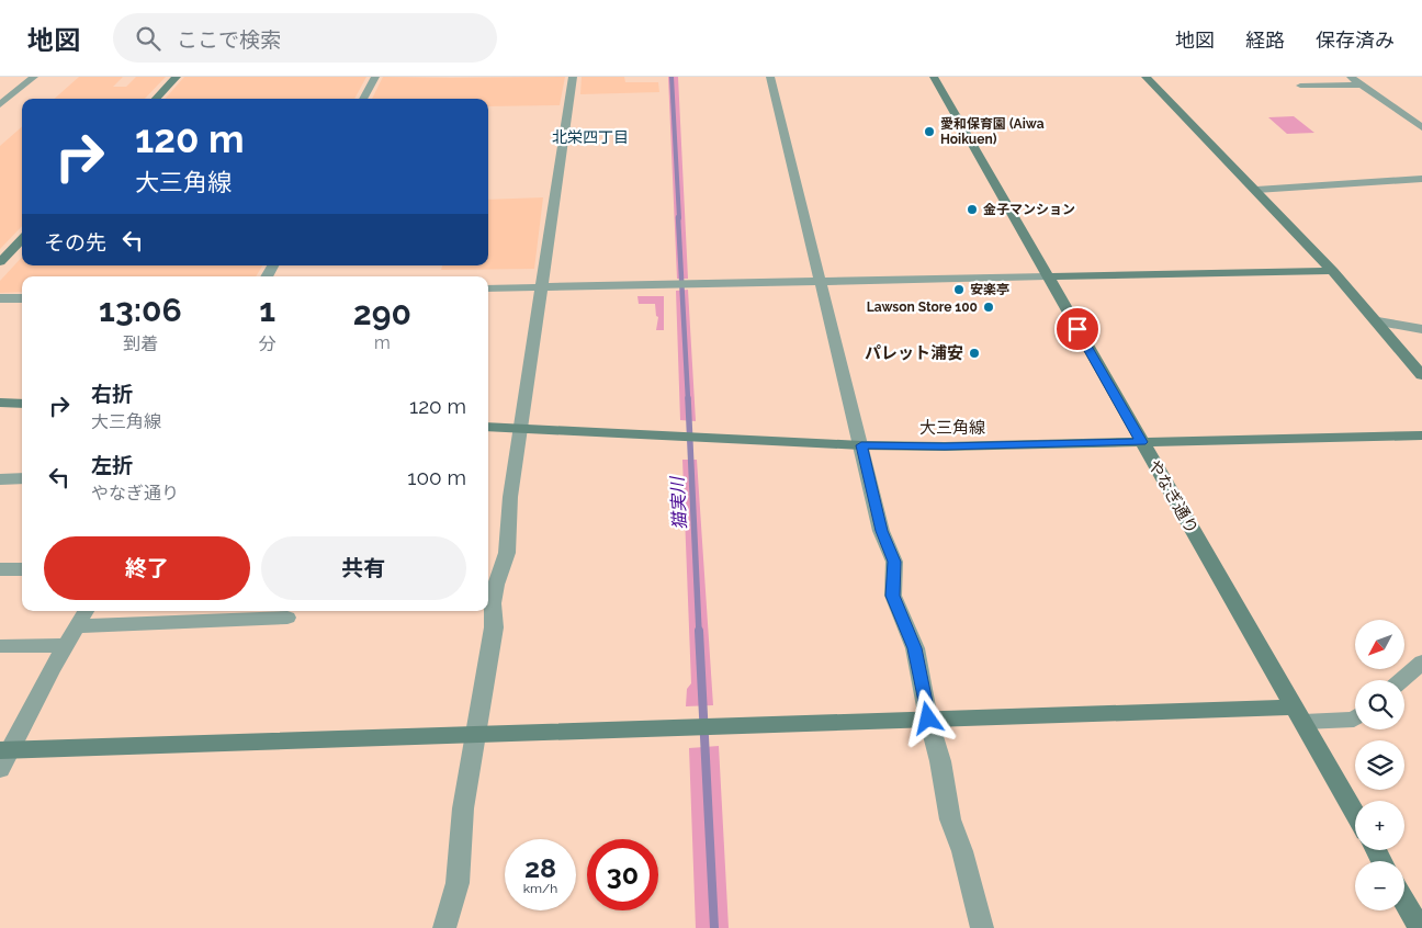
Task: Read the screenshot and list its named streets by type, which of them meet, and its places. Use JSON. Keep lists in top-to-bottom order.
{
  "streets": {
    "street": ["大三角線", "やなぎ通り"]
  },
  "crossings": [
    ["大三角線", "やなぎ通り"]
  ],
  "districts": ["北栄四丁目"],
  "water": ["猫実川"],
  "places": [
    "愛和保育園 (Aiwa Hoikuen)",
    "金子マンション",
    "安楽亭",
    "Lawson Store 100",
    "パレット浦安"
  ],
  "north": "bottom left",
  "page": {
    "header": "地図",
    "search": "ここで検索",
    "nav": ["地図", "経路", "保存済み"],
    "turn": ["120 m", "大三角線"],
    "then": "その先",
    "eta": [
      "13:06",
      "到着",
      "1",
      "分",
      "290",
      "m"
    ],
    "list": [
      {
        "name": "右折",
        "note": "大三角線",
        "value": "120 m"
      },
      {
        "name": "左折",
        "note": "やなぎ通り",
        "value": "100 m"
      }
    ],
    "buttons": ["終了", "共有"],
    "map_buttons": ["+", "−"],
    "speed": "28 km/h",
    "limit": "30"
  }
}
